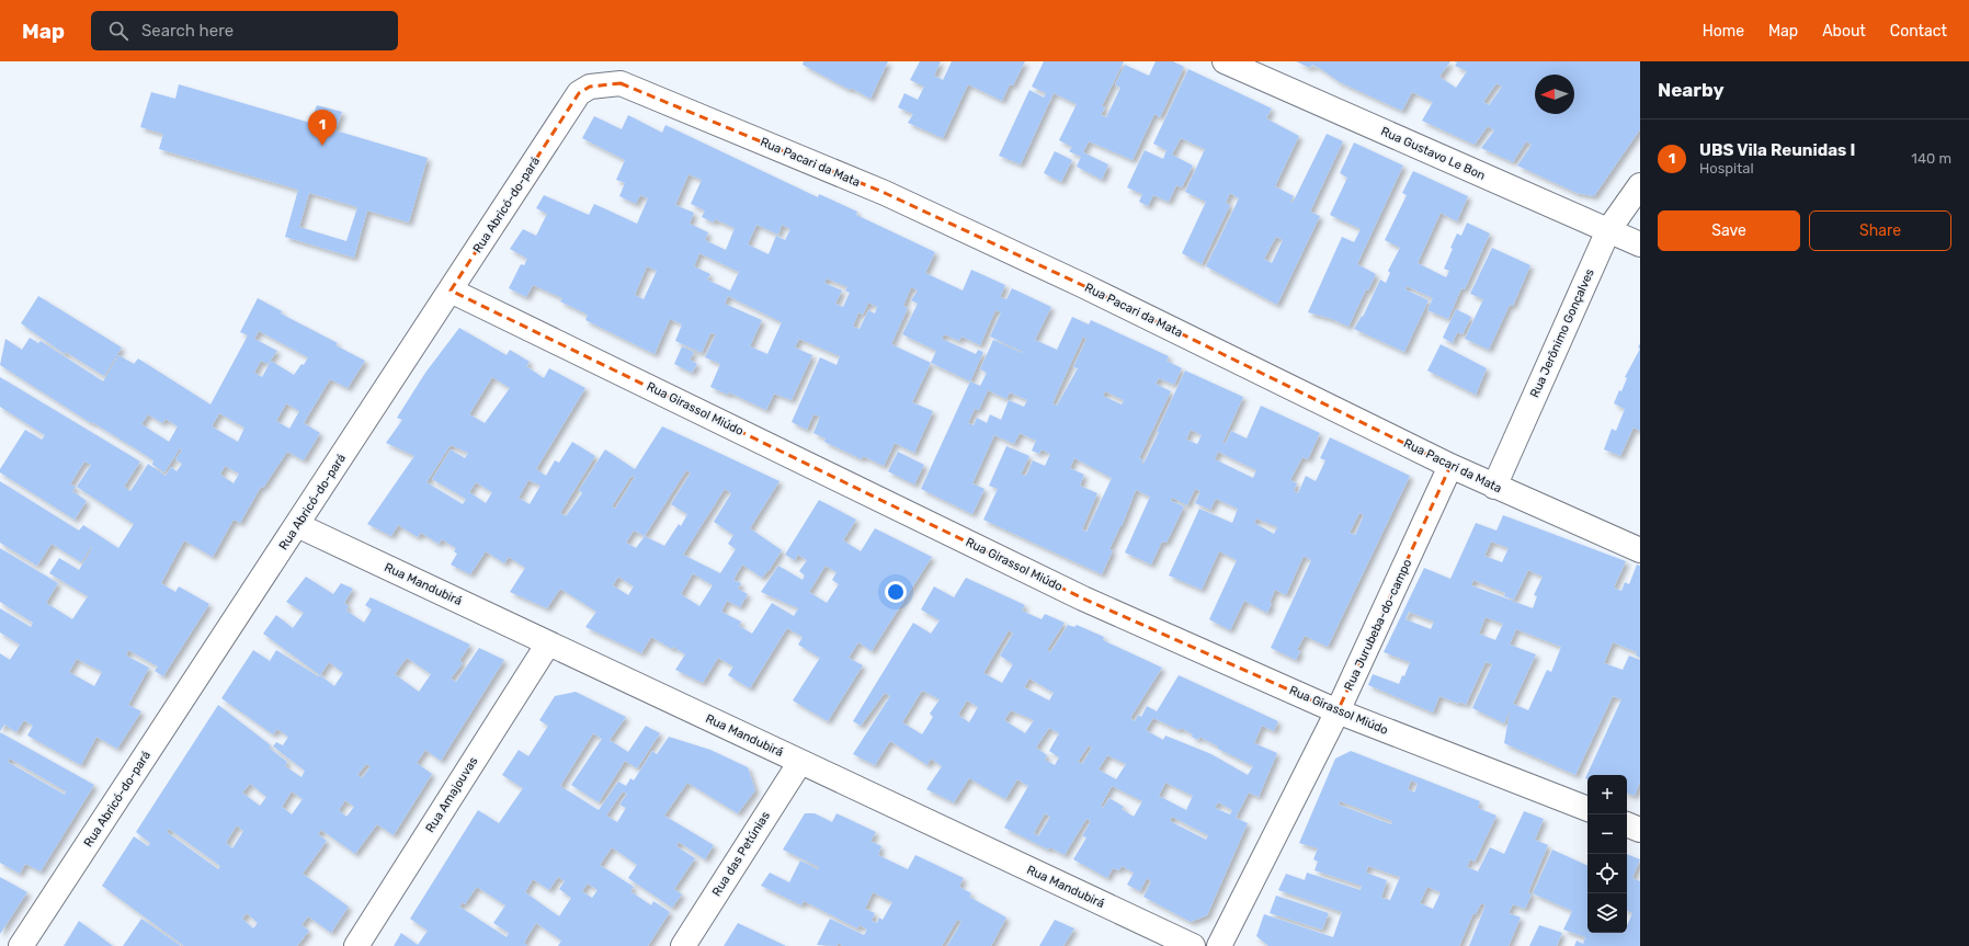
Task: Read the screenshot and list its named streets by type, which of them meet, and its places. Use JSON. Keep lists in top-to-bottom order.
{
  "streets": {
    "street": [
      "Rua Gustavo Le Bon",
      "Rua Pacari da Mata",
      "Rua Abricó-do-pará",
      "Rua Jerônimo Gonçalves",
      "Rua Girassol Miúdo",
      "Rua Mandubirá",
      "Rua Jurubeba-do-campo",
      "Rua Amajouvas",
      "Rua das Petúnias"
    ]
  },
  "crossings": [
    ["Rua Gustavo Le Bon", "Rua Jerônimo Gonçalves"],
    ["Rua Pacari da Mata", "Rua Abricó-do-pará"],
    ["Rua Pacari da Mata", "Rua Jerônimo Gonçalves"],
    ["Rua Pacari da Mata", "Rua Jurubeba-do-campo"],
    ["Rua Abricó-do-pará", "Rua Girassol Miúdo"],
    ["Rua Abricó-do-pará", "Rua Mandubirá"],
    ["Rua Girassol Miúdo", "Rua Jurubeba-do-campo"],
    ["Rua Mandubirá", "Rua Amajouvas"],
    ["Rua Mandubirá", "Rua das Petúnias"]
  ],
  "north": "left",
  "page": {
    "header": "Map",
    "search": "Search here",
    "nav": [
      "Home",
      "Map",
      "About",
      "Contact"
    ],
    "heading": "Nearby",
    "pins": "1",
    "list": [
      {
        "mark": "1",
        "name": "UBS Vila Reunidas I",
        "note": "Hospital",
        "value": "140 m"
      }
    ],
    "buttons": ["Save", "Share"],
    "map_buttons": ["+", "−"]
  }
}
